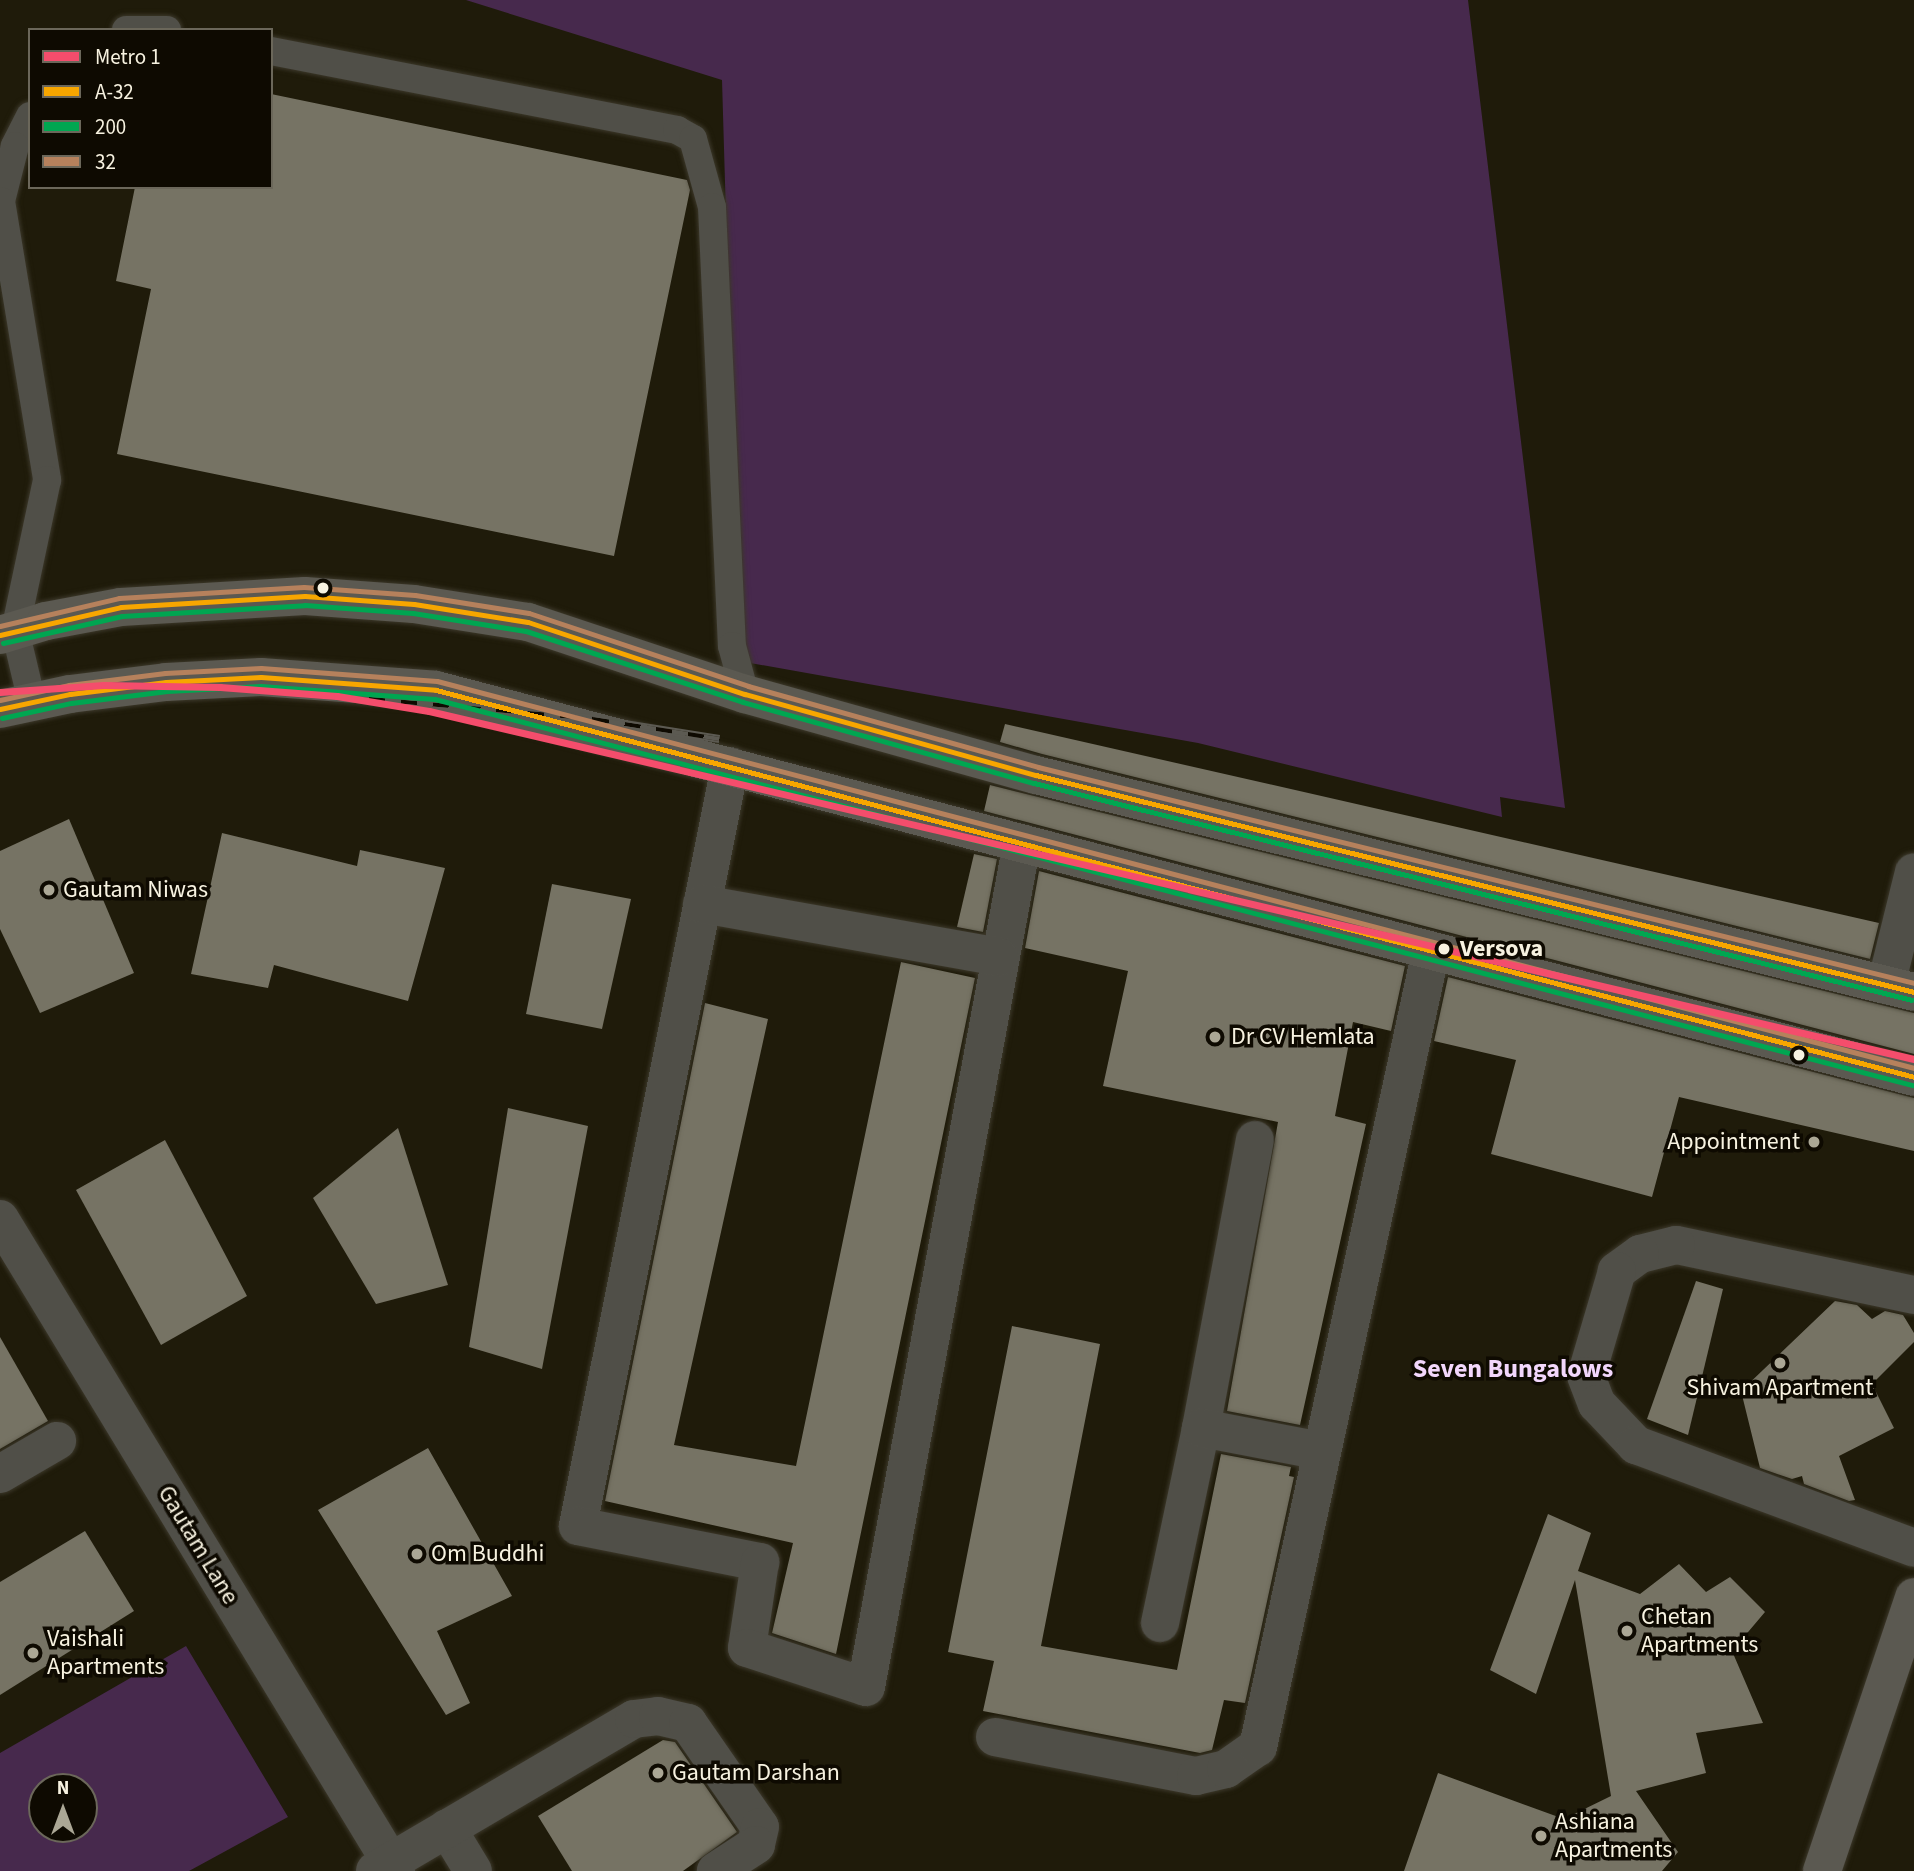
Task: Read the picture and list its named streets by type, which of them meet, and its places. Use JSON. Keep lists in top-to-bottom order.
{
  "streets": {
    "street": ["Gautam Lane"]
  },
  "districts": ["Seven Bungalows"],
  "places": [
    "Gautam Niwas",
    "Versova",
    "Dr CV Hemlata",
    "Appointment",
    "Shivam Apartment",
    "Om Buddhi",
    "Chetan Apartments",
    "Vaishali Apartments",
    "Gautam Darshan",
    "Ashiana Apartments"
  ],
  "lines": [
    "transit line 32",
    "transit line A-32",
    "transit line 200",
    "metro line 1"
  ],
  "legend": [
    "Metro 1",
    "A-32",
    "200",
    "32"
  ],
  "north": "top"
}
